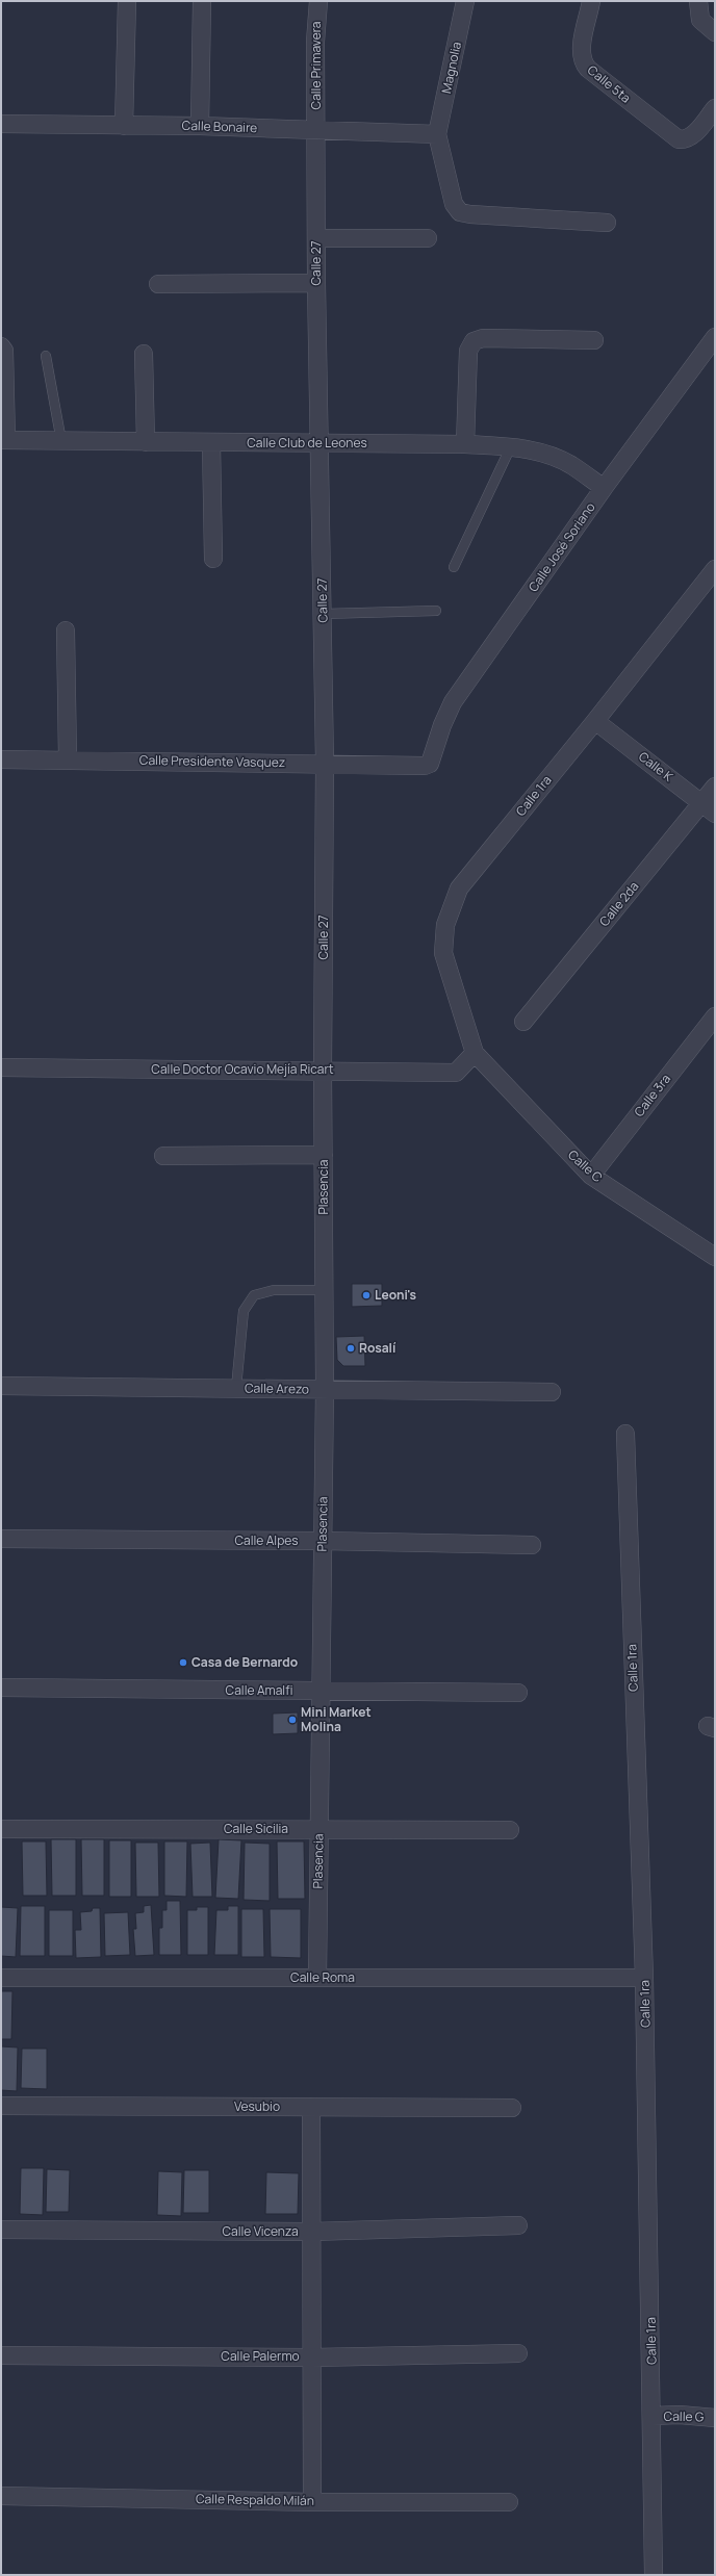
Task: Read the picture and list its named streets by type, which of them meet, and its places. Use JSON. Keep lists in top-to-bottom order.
{
  "streets": {
    "street": [
      "Calle Primavera",
      "Magnolia",
      "Calle 5ta",
      "Calle Bonaire",
      "Calle 27",
      "Calle Club de Leones",
      "Calle José Soriano",
      "Calle Presidente Vasquez",
      "Calle K",
      "Calle 1ra",
      "Calle 2da",
      "Calle Doctor Ocavio Mejía Ricart",
      "Calle 3ra",
      "Calle C",
      "Plasencia",
      "Calle Arezo",
      "Calle Alpes",
      "Calle Amalfi",
      "Calle Sicilia",
      "Calle Roma",
      "Vesubio",
      "Calle Vicenza",
      "Calle Palermo",
      "Calle G",
      "Calle Respaldo Milán"
    ]
  },
  "crossings": [
    ["Calle Primavera", "Calle Bonaire"],
    ["Calle Primavera", "Calle 27"],
    ["Magnolia", "Calle Bonaire"],
    ["Calle Bonaire", "Calle 27"],
    ["Calle 27", "Calle Club de Leones"],
    ["Calle 27", "Calle Presidente Vasquez"],
    ["Calle 27", "Calle Doctor Ocavio Mejía Ricart"],
    ["Calle 27", "Plasencia"],
    ["Calle Club de Leones", "Calle José Soriano"],
    ["Calle José Soriano", "Calle Presidente Vasquez"],
    ["Calle K", "Calle 1ra"],
    ["Calle K", "Calle 2da"],
    ["Calle 1ra", "Calle Doctor Ocavio Mejía Ricart"],
    ["Calle 1ra", "Calle C"],
    ["Calle 1ra", "Calle Roma"],
    ["Calle 1ra", "Calle G"],
    ["Calle Doctor Ocavio Mejía Ricart", "Calle C"],
    ["Calle Doctor Ocavio Mejía Ricart", "Plasencia"],
    ["Calle 3ra", "Calle C"],
    ["Plasencia", "Calle Arezo"],
    ["Plasencia", "Calle Alpes"],
    ["Plasencia", "Calle Amalfi"],
    ["Plasencia", "Calle Sicilia"],
    ["Plasencia", "Calle Roma"]
  ],
  "places": [
    "Leoni's",
    "Rosalí",
    "Casa de Bernardo",
    "Mini Market Molina"
  ]
}
